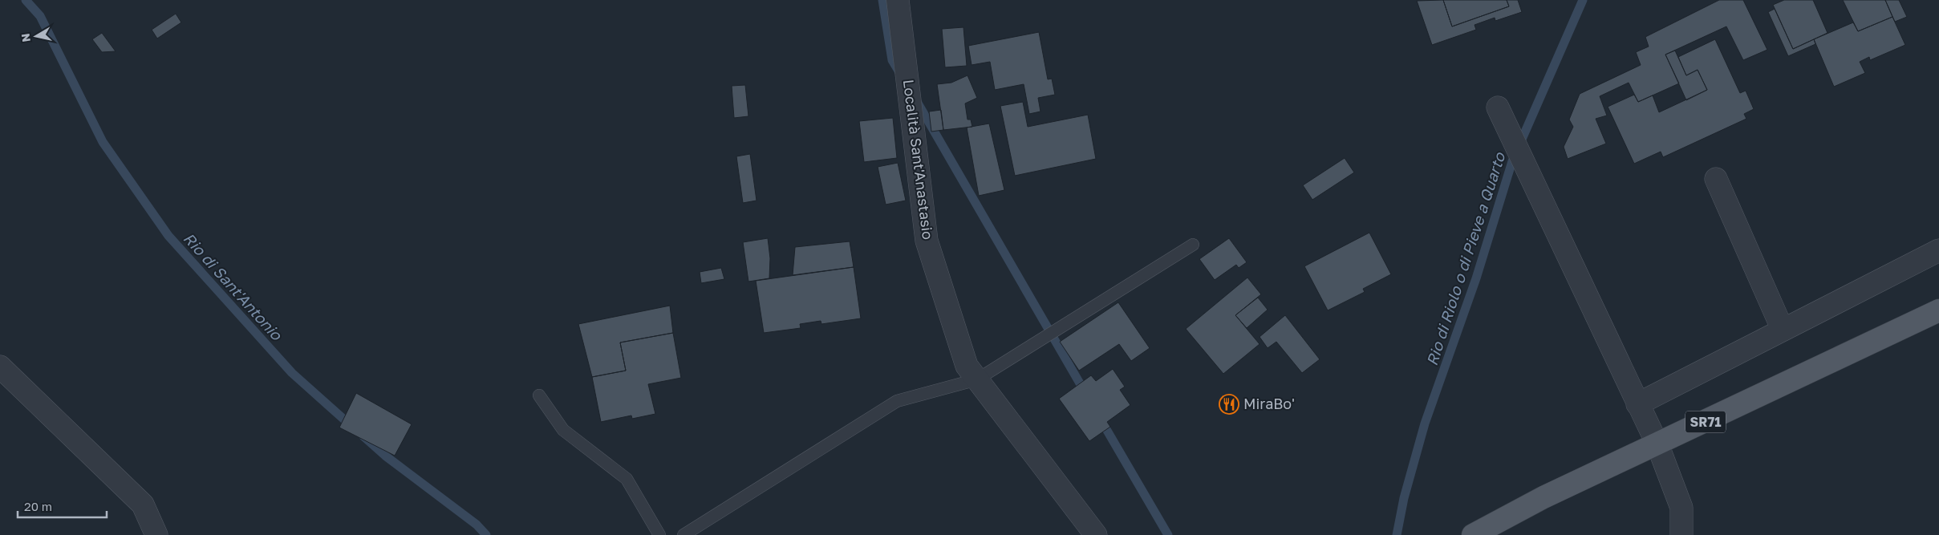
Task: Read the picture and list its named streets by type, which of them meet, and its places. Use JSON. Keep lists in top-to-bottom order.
{
  "streets": {
    "main road": ["SR71"],
    "street": ["Località Sant'Anastasio"]
  },
  "water": ["Rio di Riolo o di Pieve a Quarto", "Rio di Sant'Antonio"],
  "places": {
    "restaurant": ["MiraBo'"]
  },
  "scale_bar": "20 m",
  "north": "left"
}
